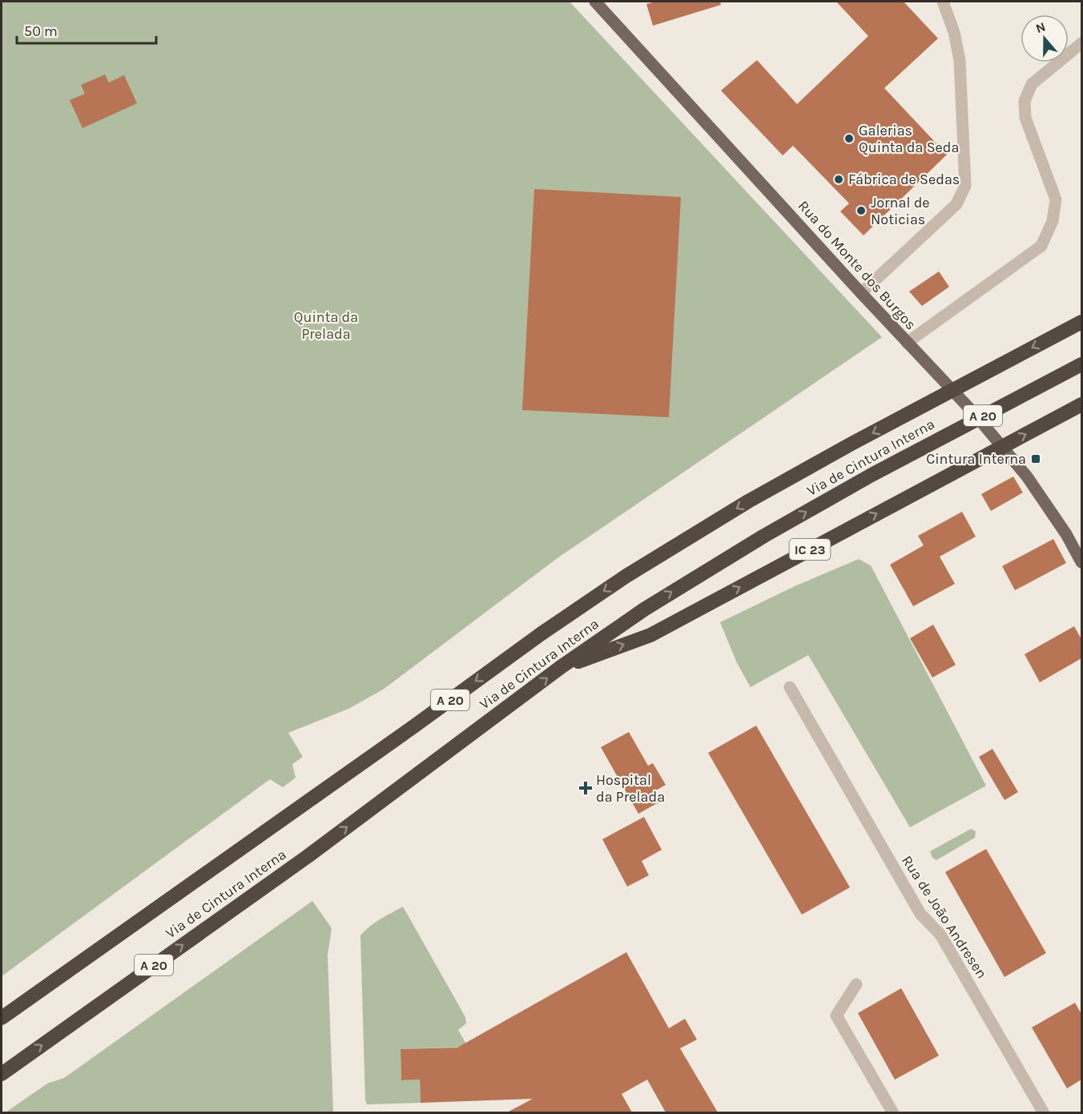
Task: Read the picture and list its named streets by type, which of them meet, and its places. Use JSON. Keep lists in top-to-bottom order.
{
  "streets": {
    "highway": ["A 20", "Via de Cintura Interna", "IC 23"],
    "main road": ["Rua do Monte dos Burgos"],
    "street": ["Rua de João Andresen"]
  },
  "crossings": [
    ["Via de Cintura Interna", "IC 23"]
  ],
  "parks": ["Quinta da Prelada"],
  "places": {
    "other": ["Galerias Quinta da Seda", "Fábrica de Sedas", "Jornal de Noticias"],
    "transit": ["Cintura Interna"],
    "health": ["Hospital da Prelada"]
  },
  "scale_bar": "50 m",
  "north": "top"
}
